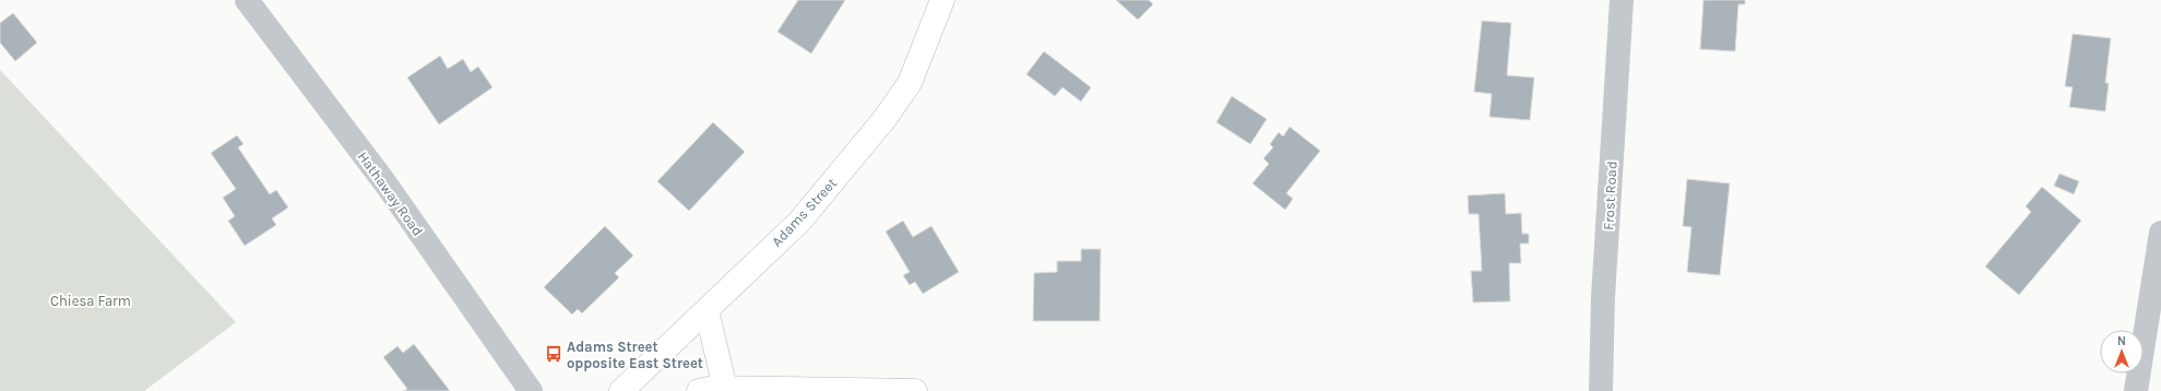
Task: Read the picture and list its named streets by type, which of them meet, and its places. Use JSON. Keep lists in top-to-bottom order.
{
  "streets": {
    "main road": ["Adams Street"],
    "street": ["Hathaway Road", "Frost Road"]
  },
  "parks": ["Chiesa Farm"],
  "places": {
    "bus stop": ["Adams Street opposite East Street"]
  },
  "north": "top"
}
